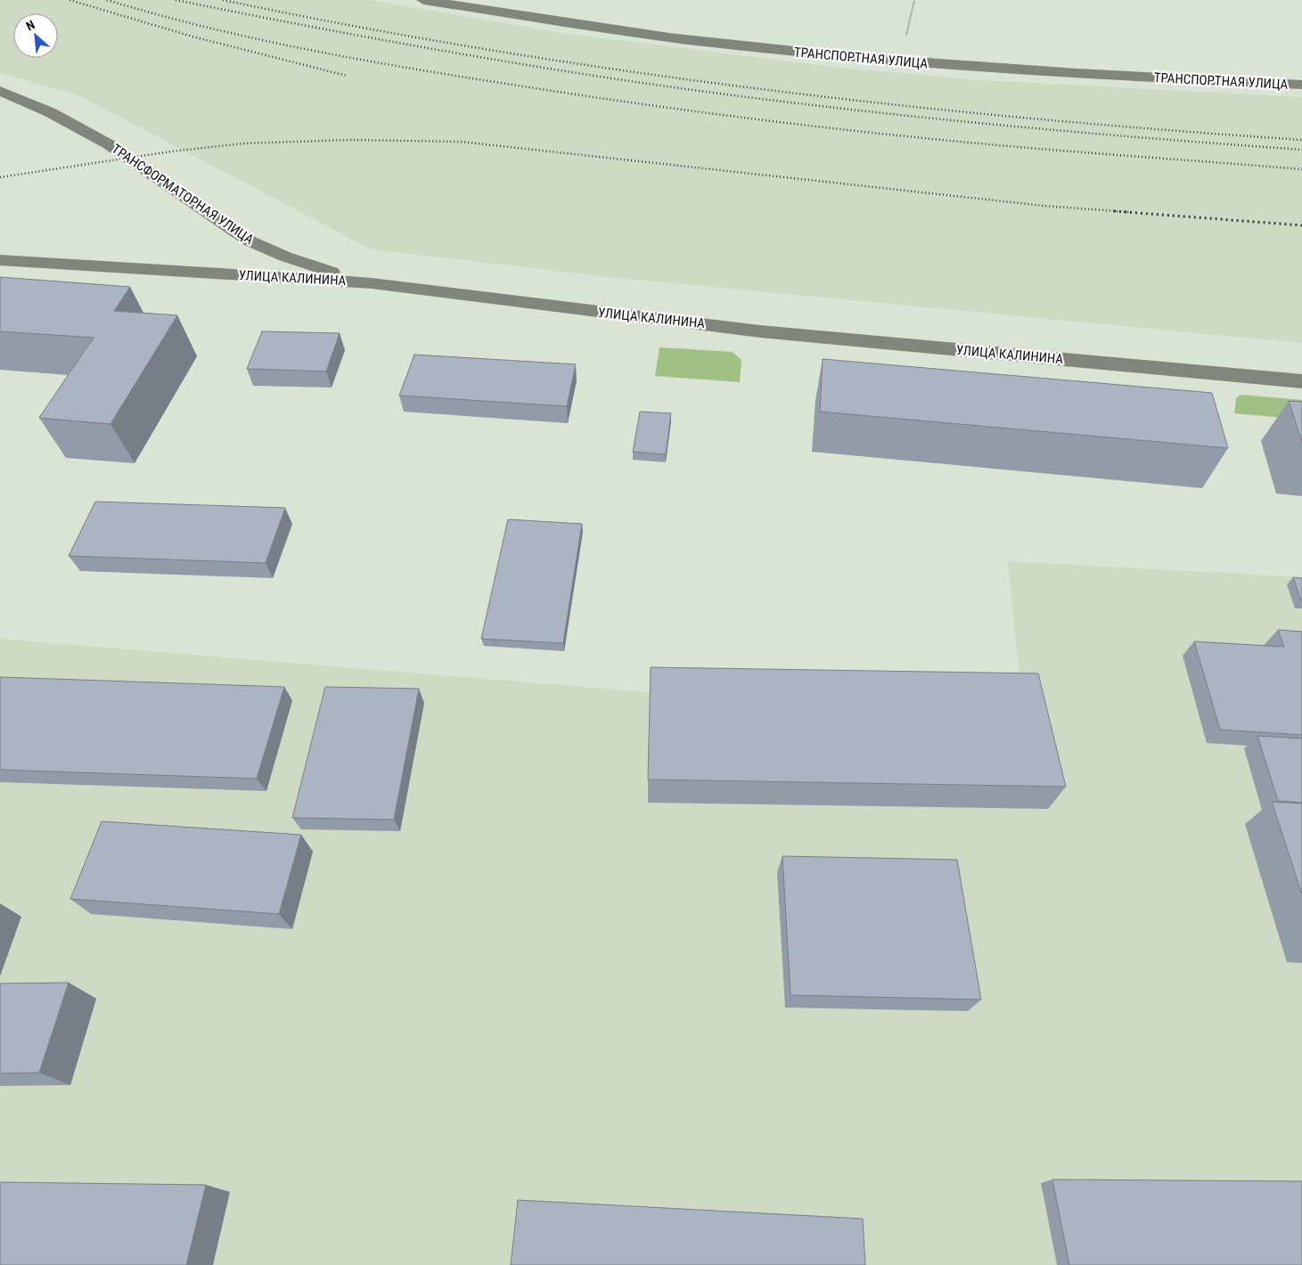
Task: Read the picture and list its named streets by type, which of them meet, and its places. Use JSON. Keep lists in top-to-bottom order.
{
  "streets": {
    "main road": ["ТРАНСПОРТНАЯ УЛИЦА", "ТРАНСФОРМАТОРНАЯ УЛИЦА", "УЛИЦА КАЛИНИНА"]
  },
  "crossings": [
    ["ТРАНСФОРМАТОРНАЯ УЛИЦА", "УЛИЦА КАЛИНИНА"]
  ],
  "north": "top left"
}
